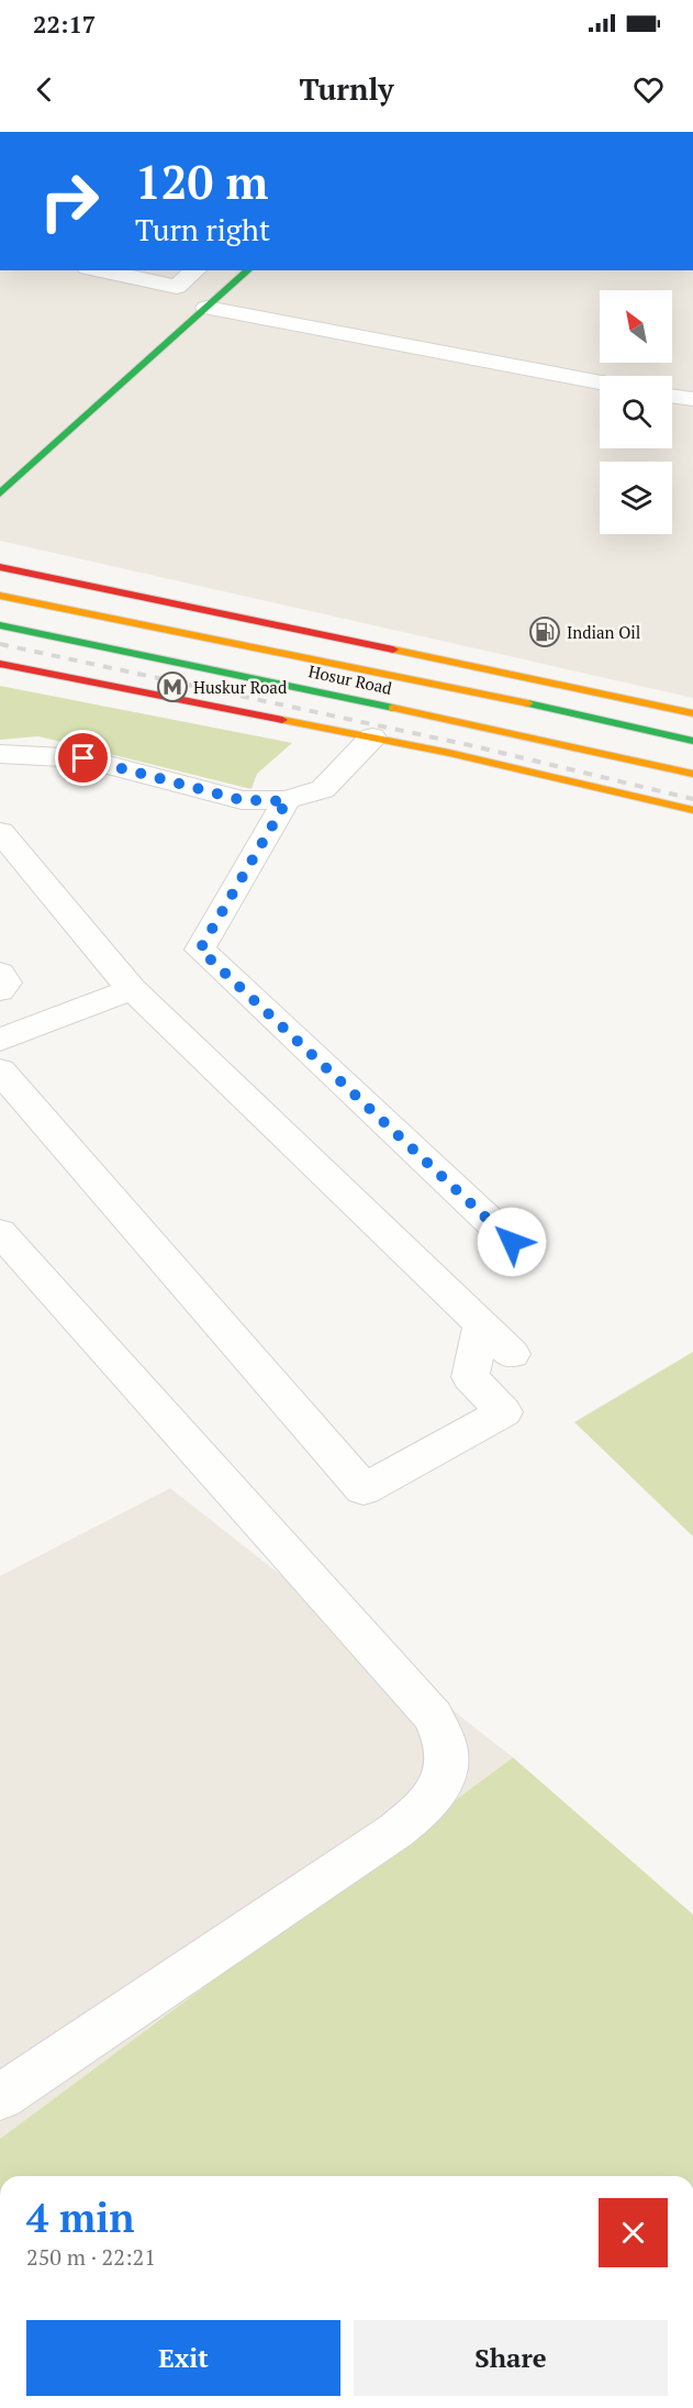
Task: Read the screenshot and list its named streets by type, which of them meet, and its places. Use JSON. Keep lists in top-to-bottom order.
{
  "streets": {
    "main road": ["Hosur Road"]
  },
  "places": {
    "fuel station": ["Indian Oil"],
    "metro station": ["Huskur Road"]
  },
  "north": "top left",
  "page": {
    "status": "22:17",
    "header": "Turnly",
    "turn": ["120 m", "Turn right"],
    "heading": ["4 min", "250 m · 22:21"],
    "buttons": ["Exit", "Share"]
  }
}
